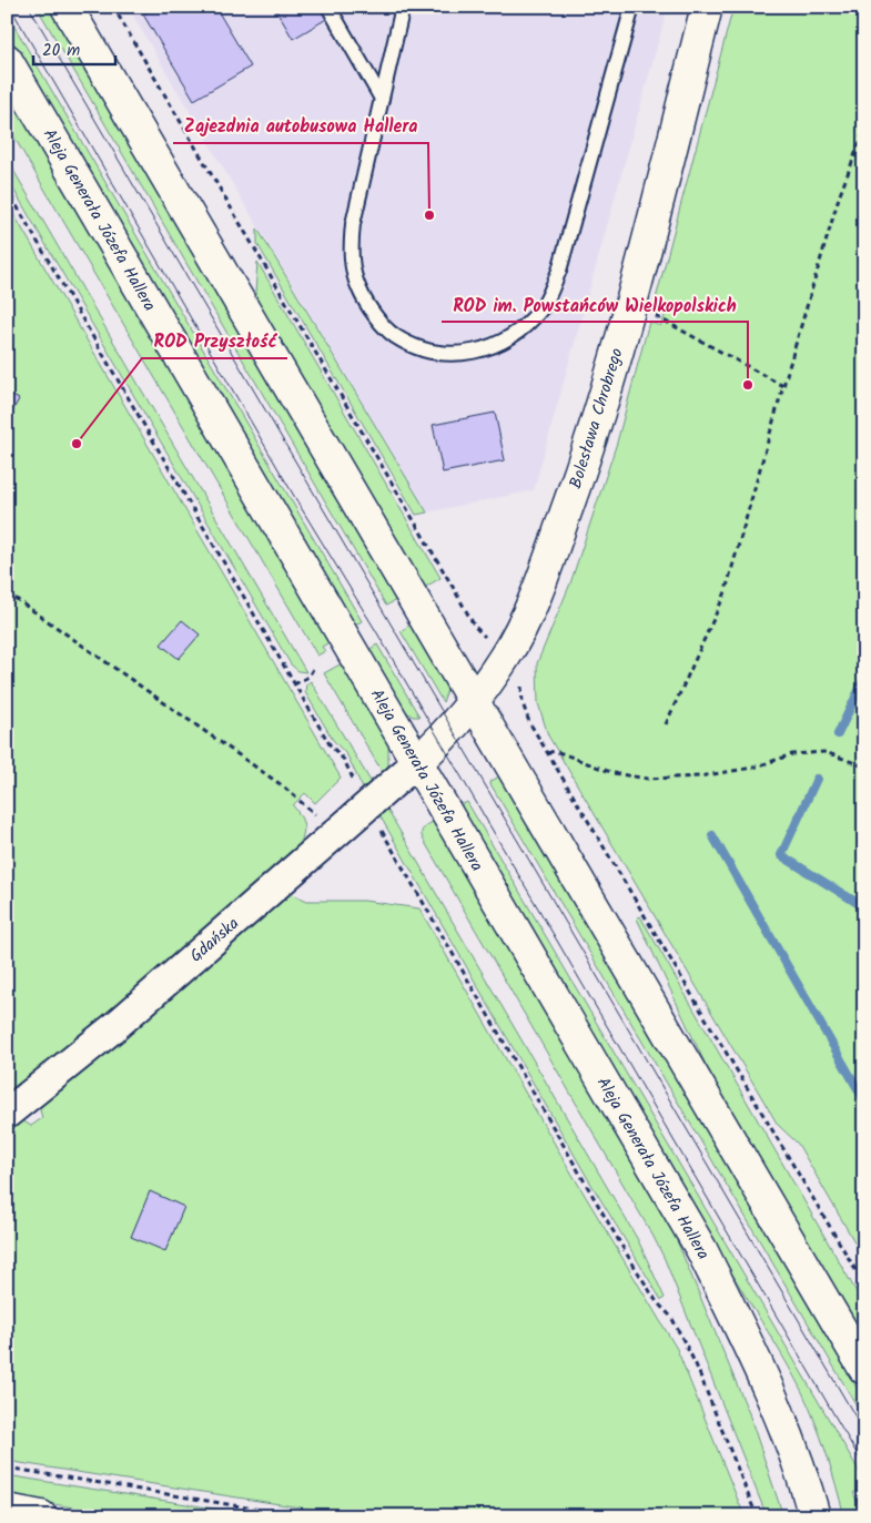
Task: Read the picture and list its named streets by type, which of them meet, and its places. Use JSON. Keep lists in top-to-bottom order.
{
  "streets": {
    "main road": ["Aleja Generała Józefa Hallera", "Bolesława Chrobrego"],
    "street": ["Gdańska"]
  },
  "crossings": [
    ["Aleja Generała Józefa Hallera", "Bolesława Chrobrego"],
    ["Aleja Generała Józefa Hallera", "Gdańska"],
    ["Bolesława Chrobrego", "Gdańska"]
  ],
  "places": ["Zajezdnia autobusowa Hallera", "ROD im. Powstańców Wielkopolskich", "ROD Przyszłość"],
  "scale_bar": "20 m"
}
